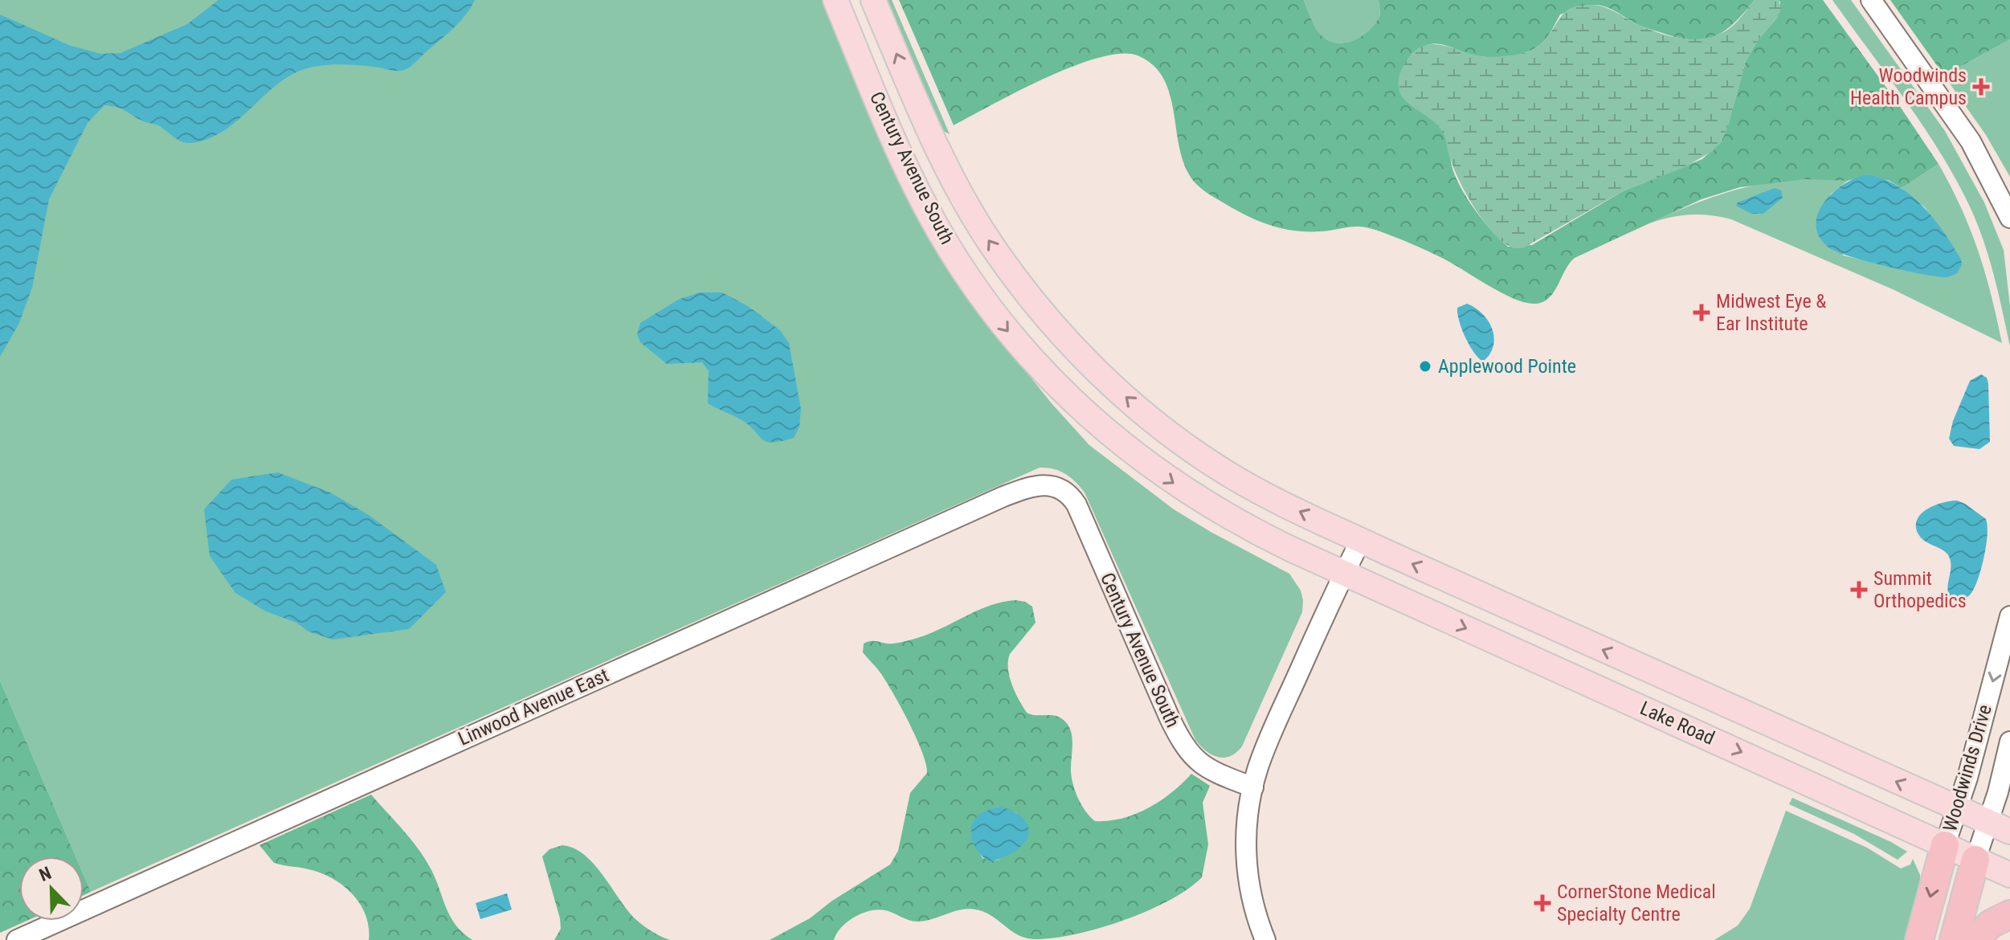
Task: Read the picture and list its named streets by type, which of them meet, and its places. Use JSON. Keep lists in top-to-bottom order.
{
  "streets": {
    "main road": ["Century Avenue South", "Lake Road"],
    "street": ["Linwood Avenue East", "Woodwinds Drive"]
  },
  "crossings": [
    ["Century Avenue South", "Linwood Avenue East"],
    ["Century Avenue South", "Lake Road"],
    ["Lake Road", "Woodwinds Drive"]
  ],
  "places": {
    "health": [
      "Woodwinds Health Campus",
      "Midwest Eye & Ear Institute",
      "Summit Orthopedics",
      "CornerStone Medical Specialty Centre"
    ],
    "other": ["Applewood Pointe"]
  },
  "north": "top left"
}
